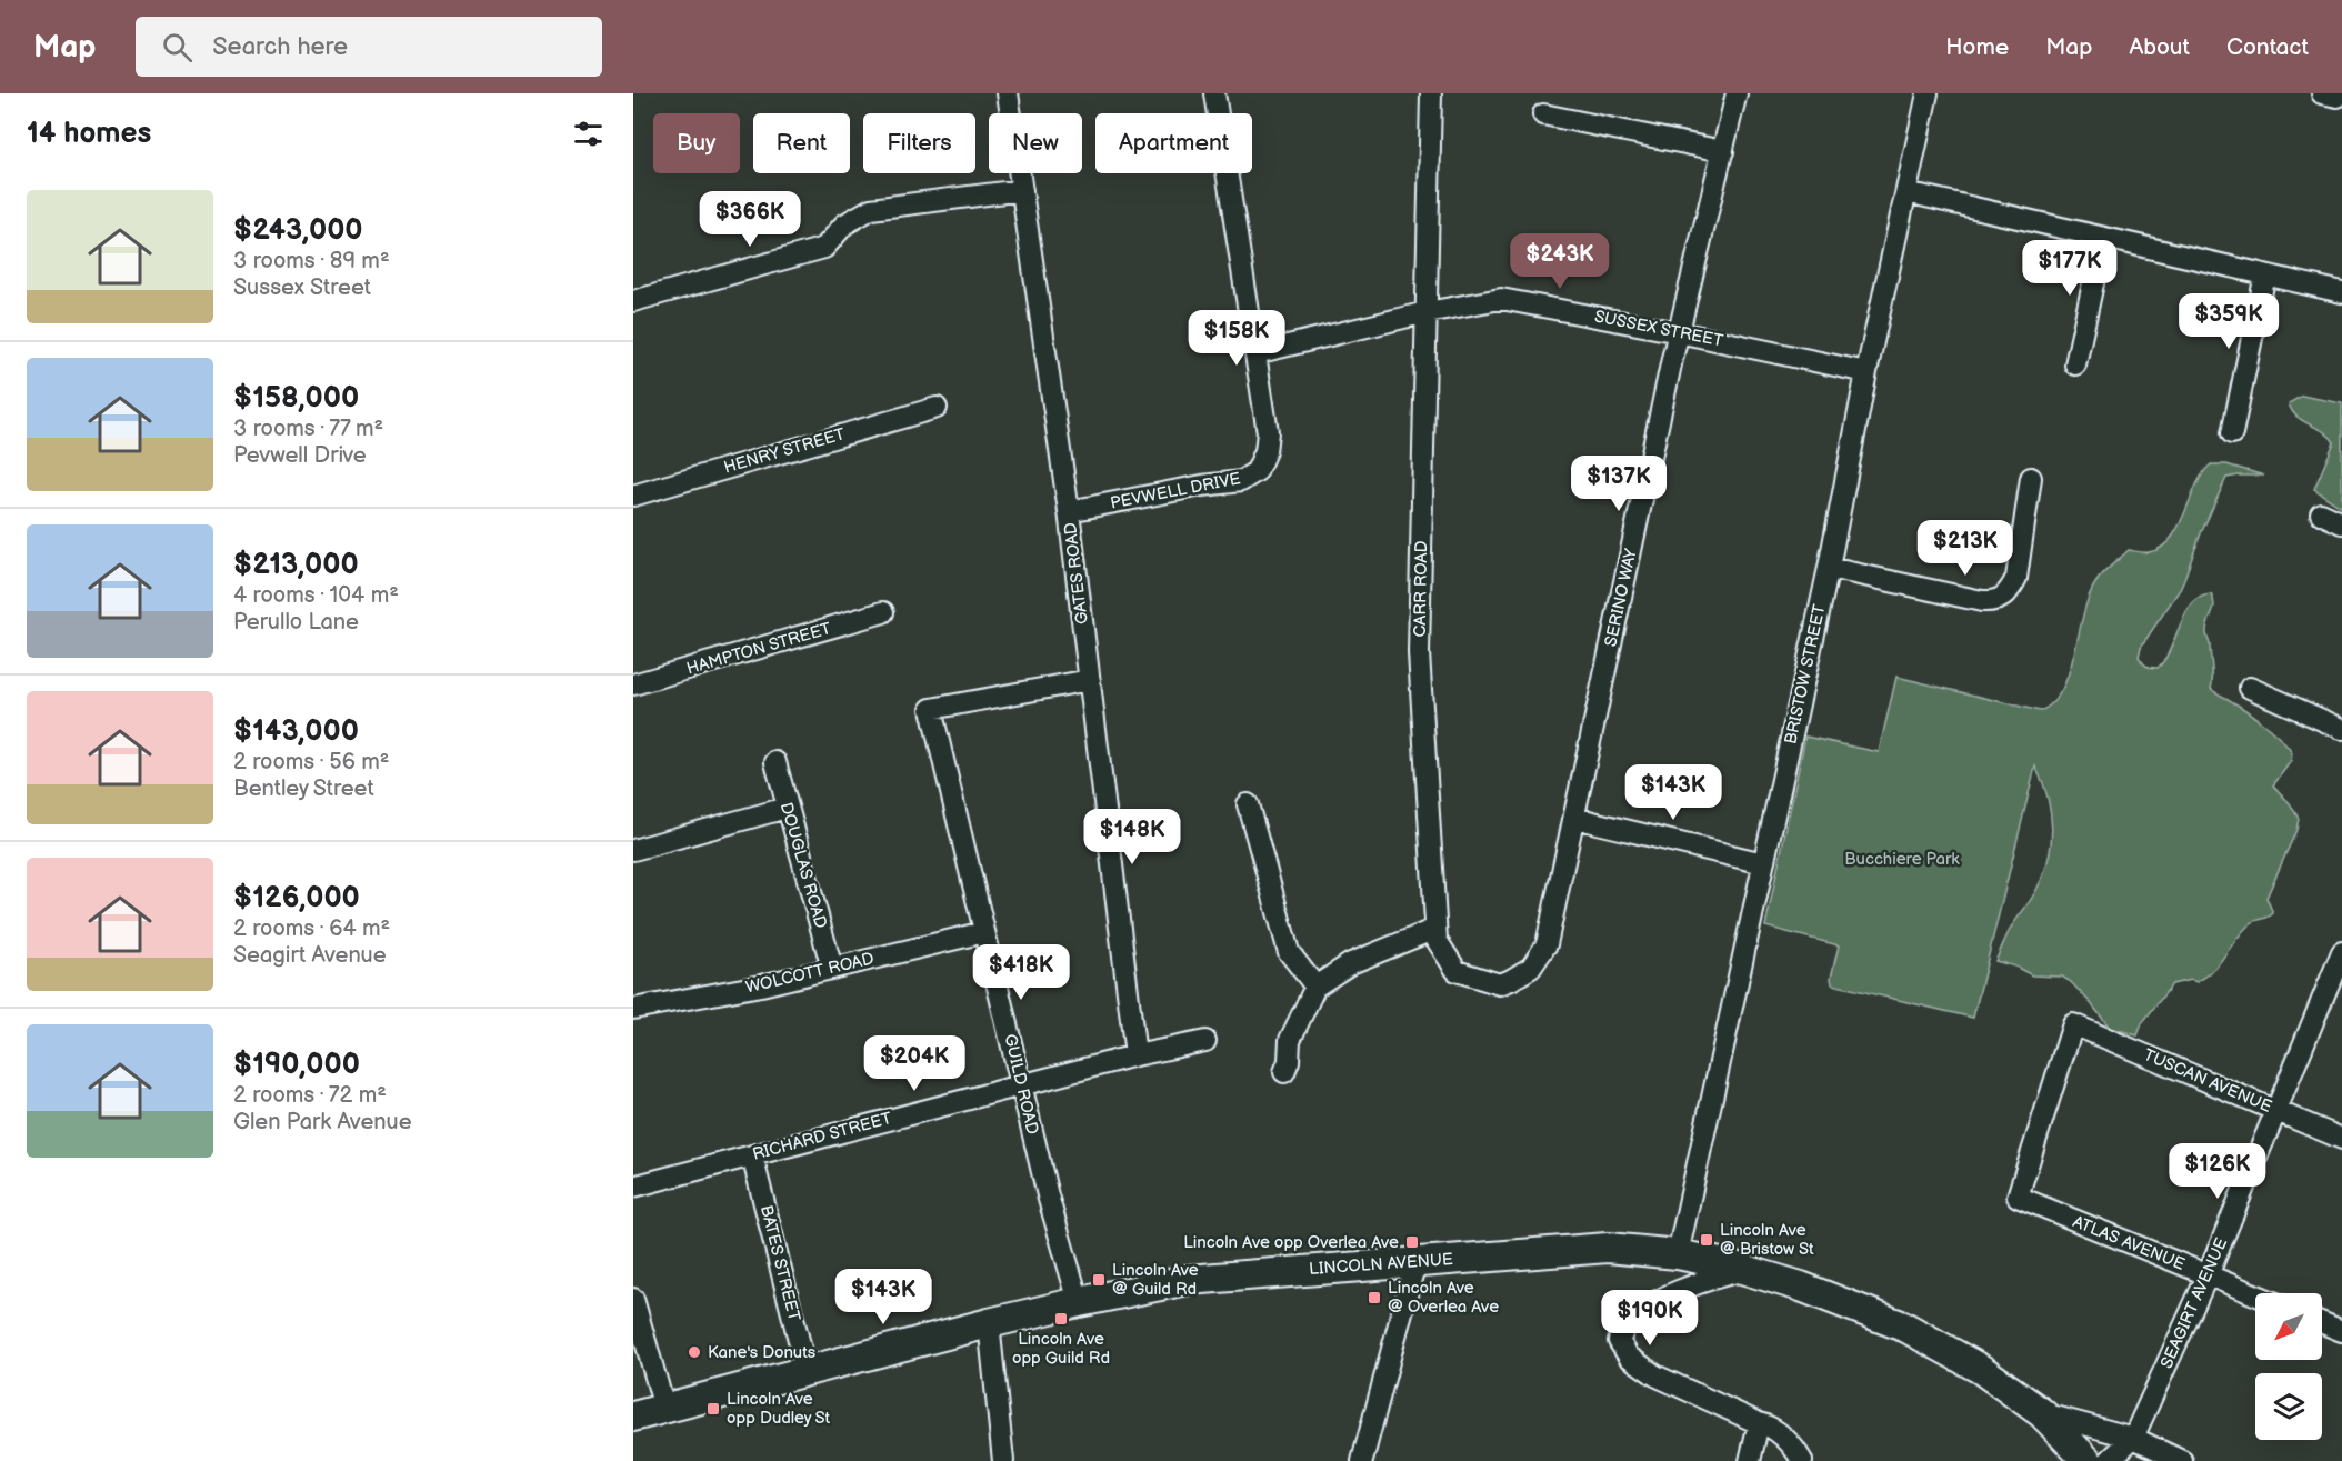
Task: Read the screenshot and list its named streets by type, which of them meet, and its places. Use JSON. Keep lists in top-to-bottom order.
{
  "streets": {
    "main road": ["LINCOLN AVENUE"],
    "street": [
      "SUSSEX STREET",
      "HENRY STREET",
      "PEVWELL DRIVE",
      "GATES ROAD",
      "CARR ROAD",
      "SERINO WAY",
      "HAMPTON STREET",
      "BRISTOW STREET",
      "DOUGLAS ROAD",
      "WOLCOTT ROAD",
      "TUSCAN AVENUE",
      "GUILD ROAD",
      "RICHARD STREET",
      "ATLAS AVENUE",
      "BATES STREET",
      "SEAGIRT AVENUE"
    ]
  },
  "crossings": [
    ["SUSSEX STREET", "PEVWELL DRIVE"],
    ["SUSSEX STREET", "CARR ROAD"],
    ["SUSSEX STREET", "SERINO WAY"],
    ["SUSSEX STREET", "BRISTOW STREET"],
    ["PEVWELL DRIVE", "GATES ROAD"],
    ["GATES ROAD", "GUILD ROAD"],
    ["GATES ROAD", "RICHARD STREET"],
    ["CARR ROAD", "SERINO WAY"],
    ["BRISTOW STREET", "LINCOLN AVENUE"],
    ["DOUGLAS ROAD", "WOLCOTT ROAD"],
    ["WOLCOTT ROAD", "GUILD ROAD"],
    ["TUSCAN AVENUE", "ATLAS AVENUE"],
    ["TUSCAN AVENUE", "SEAGIRT AVENUE"],
    ["GUILD ROAD", "RICHARD STREET"],
    ["GUILD ROAD", "LINCOLN AVENUE"],
    ["RICHARD STREET", "BATES STREET"],
    ["ATLAS AVENUE", "SEAGIRT AVENUE"],
    ["BATES STREET", "LINCOLN AVENUE"]
  ],
  "parks": ["Bucchiere Park"],
  "places": {
    "transit": [
      "Lincoln Ave @ Bristow St",
      "Lincoln Ave opp Overlea Ave",
      "Lincoln Ave @ Guild Rd",
      "Lincoln Ave @ Overlea Ave",
      "Lincoln Ave opp Guild Rd",
      "Lincoln Ave opp Dudley St"
    ],
    "other": ["Kane's Donuts"]
  },
  "north": "bottom left",
  "page": {
    "header": "Map",
    "search": "Search here",
    "nav": [
      "Home",
      "Map",
      "About",
      "Contact"
    ],
    "heading": "14 homes",
    "chip": [
      "Buy",
      "Rent",
      "Filters",
      "New",
      "Apartment"
    ],
    "list": [
      {
        "name": "$243,000",
        "note": "3 rooms · 89 m² · Sussex Street"
      },
      {
        "name": "$158,000",
        "note": "3 rooms · 77 m² · Pevwell Drive"
      },
      {
        "name": "$213,000",
        "note": "4 rooms · 104 m² · Perullo Lane"
      },
      {
        "name": "$143,000",
        "note": "2 rooms · 56 m² · Bentley Street"
      },
      {
        "name": "$126,000",
        "note": "2 rooms · 64 m² · Seagirt Avenue"
      },
      {
        "name": "$190,000",
        "note": "2 rooms · 72 m² · Glen Park Avenue"
      }
    ],
    "price": [
      "$366K",
      "$243K",
      "$177K",
      "$359K",
      "$158K",
      "$137K",
      "$213K",
      "$143K",
      "$148K",
      "$418K",
      "$204K",
      "$126K",
      "$143K",
      "$190K"
    ]
  }
}
